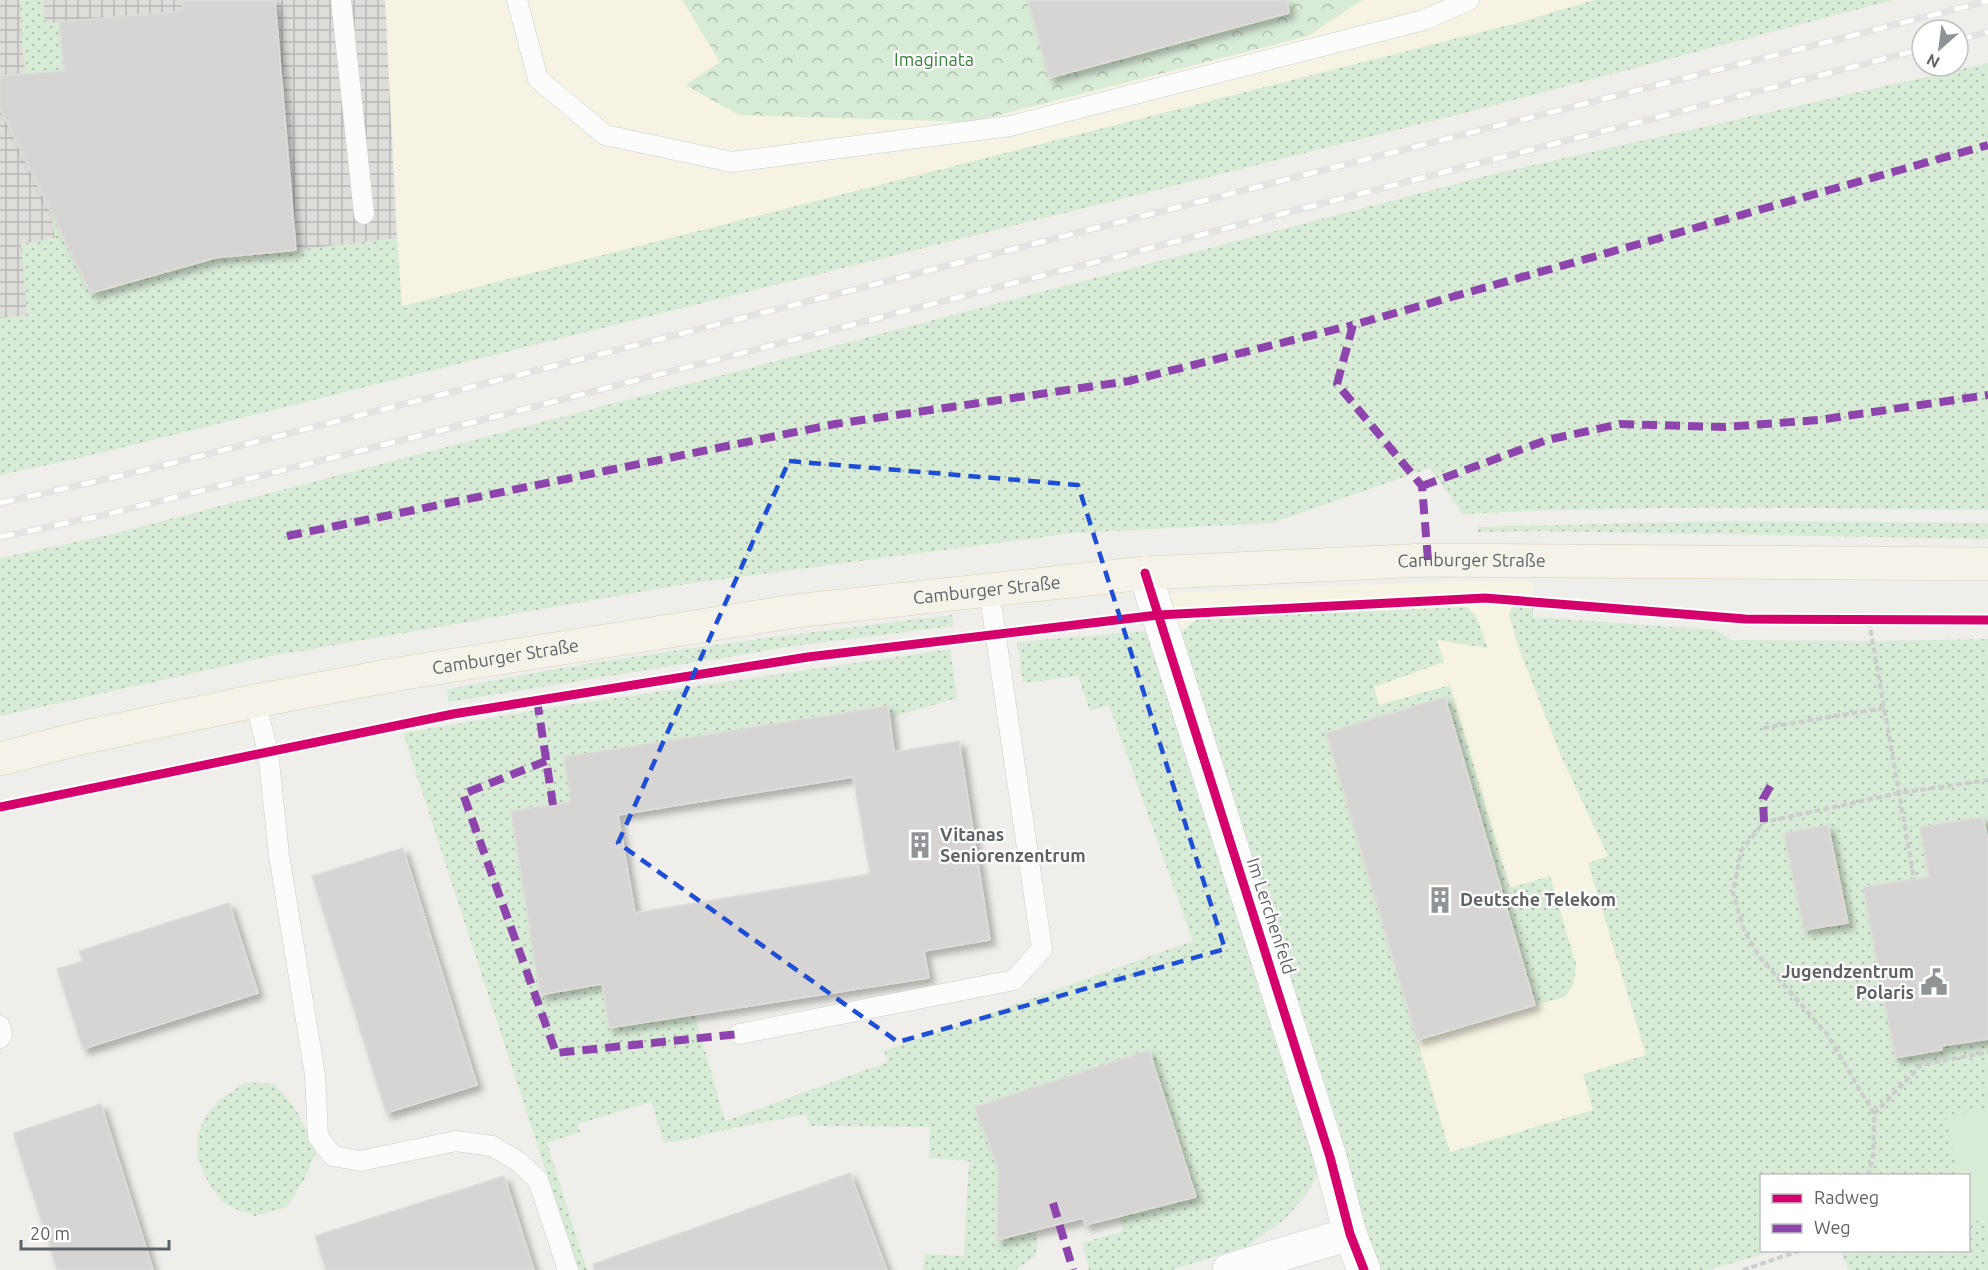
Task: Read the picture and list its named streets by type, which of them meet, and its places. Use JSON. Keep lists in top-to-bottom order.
{
  "streets": {
    "main road": ["Camburger Straße"],
    "street": ["Im Lerchenfeld"]
  },
  "crossings": [
    ["Camburger Straße", "Im Lerchenfeld"]
  ],
  "parks": ["Imaginata"],
  "places": {
    "building": ["Vitanas Seniorenzentrum", "Deutsche Telekom"],
    "public building": ["Jugendzentrum Polaris"]
  },
  "legend": ["Radweg", "Weg"],
  "scale_bar": "20 m",
  "north": "bottom left"
}
